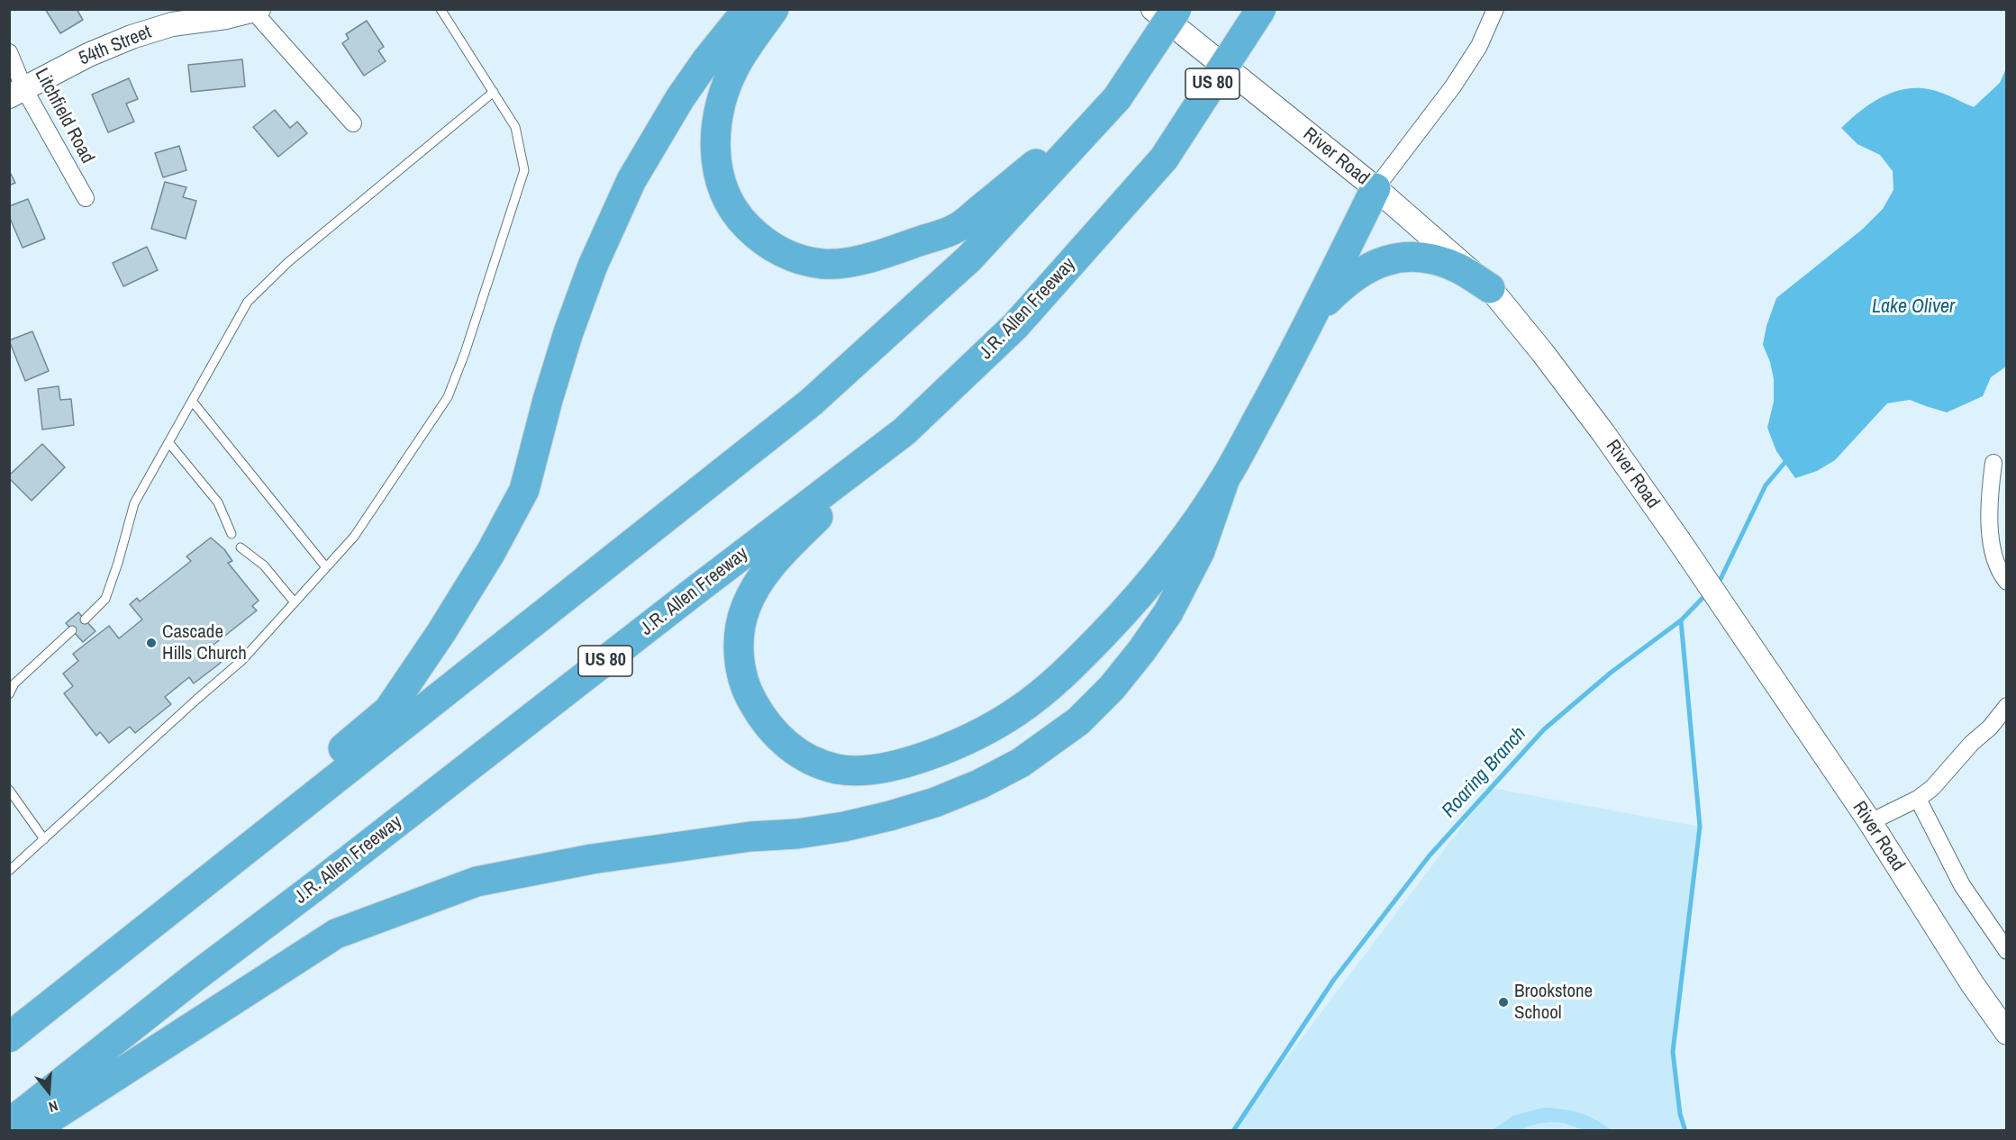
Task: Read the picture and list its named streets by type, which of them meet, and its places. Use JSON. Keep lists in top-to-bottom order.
{
  "streets": {
    "highway": ["US 80", "J.R. Allen Freeway"],
    "main road": ["54th Street", "River Road"],
    "street": ["Litchfield Road"]
  },
  "crossings": [
    ["54th Street", "Litchfield Road"]
  ],
  "water": ["Lake Oliver", "Roaring Branch"],
  "places": ["Cascade Hills Church", "Brookstone School"],
  "north": "bottom"
}
